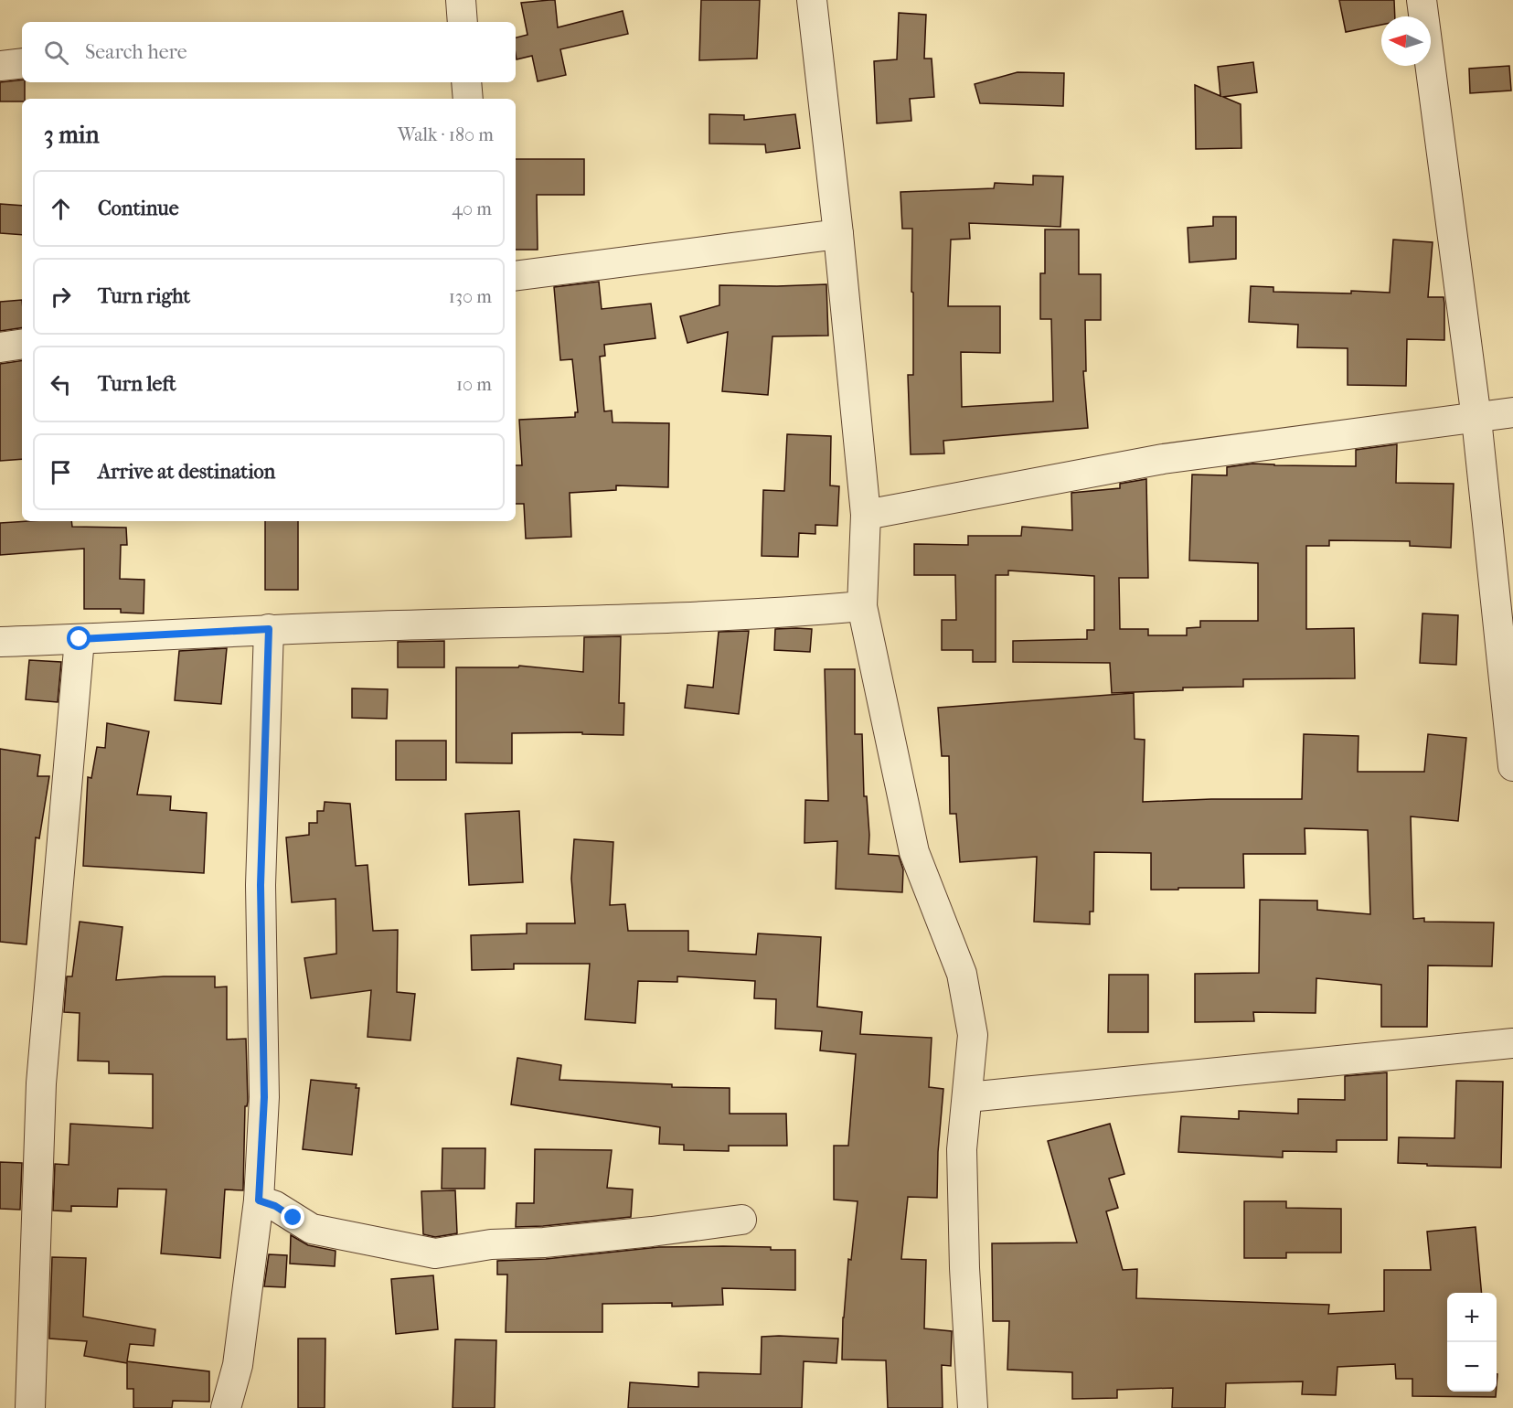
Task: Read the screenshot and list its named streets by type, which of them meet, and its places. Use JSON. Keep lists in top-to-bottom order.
{
  "north": "left",
  "page": {
    "search": "Search here",
    "heading": ["3 min", "Walk · 180 m"],
    "list": [
      ["Continue", "40 m"],
      ["Turn right", "130 m"],
      ["Turn left", "10 m"],
      "Arrive at destination"
    ],
    "map_buttons": ["+", "−"]
  }
}
